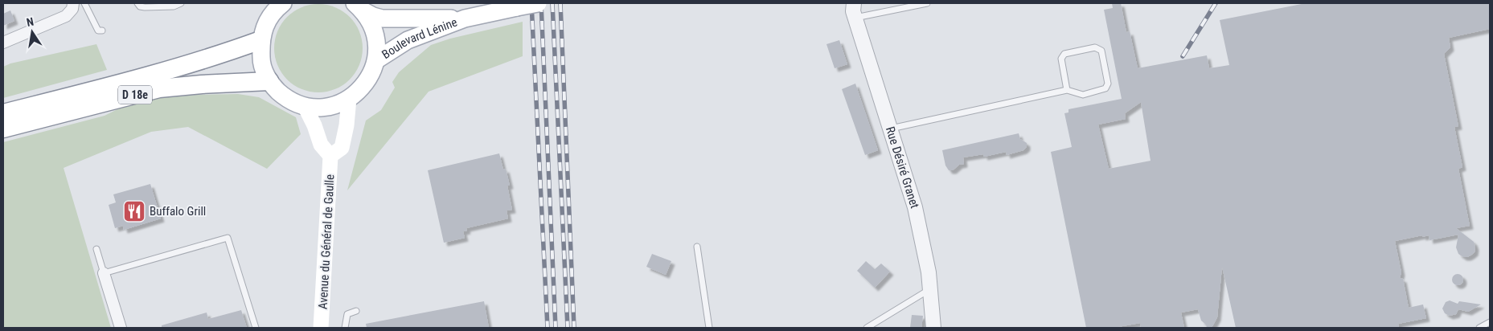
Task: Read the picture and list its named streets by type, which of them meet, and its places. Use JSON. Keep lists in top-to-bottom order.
{
  "streets": {
    "highway": ["D 18e"],
    "main road": ["Boulevard Lénine", "Avenue du Général de Gaulle"],
    "street": ["Rue Désiré Granet"]
  },
  "places": {
    "restaurant": ["Buffalo Grill"]
  },
  "north": "top"
}
